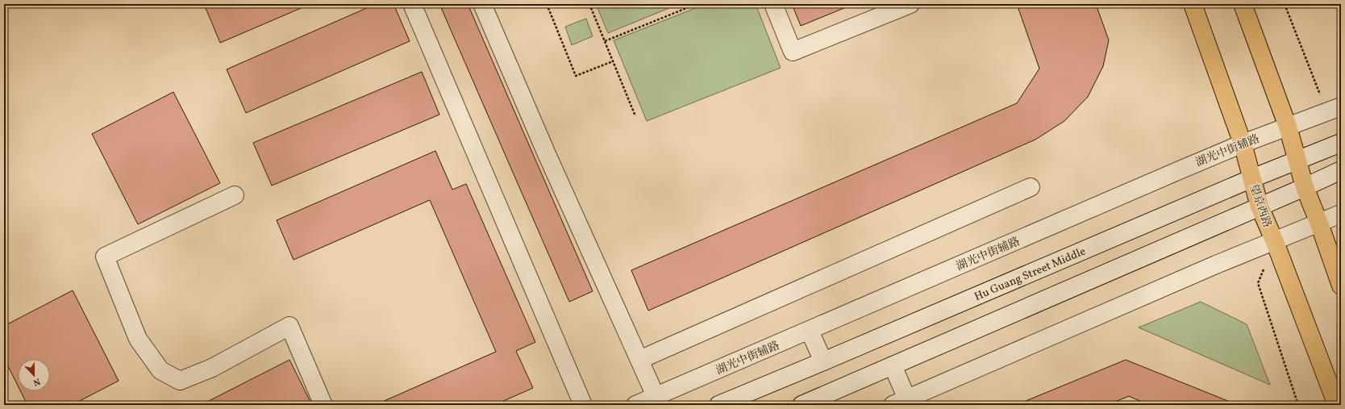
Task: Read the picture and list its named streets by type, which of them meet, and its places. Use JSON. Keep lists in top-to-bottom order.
{
  "streets": {
    "main road": ["望京西路"],
    "street": ["湖光中街辅路", "Hu Guang Street Middle"]
  },
  "crossings": [
    ["湖光中街辅路", "望京西路"],
    ["望京西路", "Hu Guang Street Middle"]
  ],
  "north": "bottom"
}
